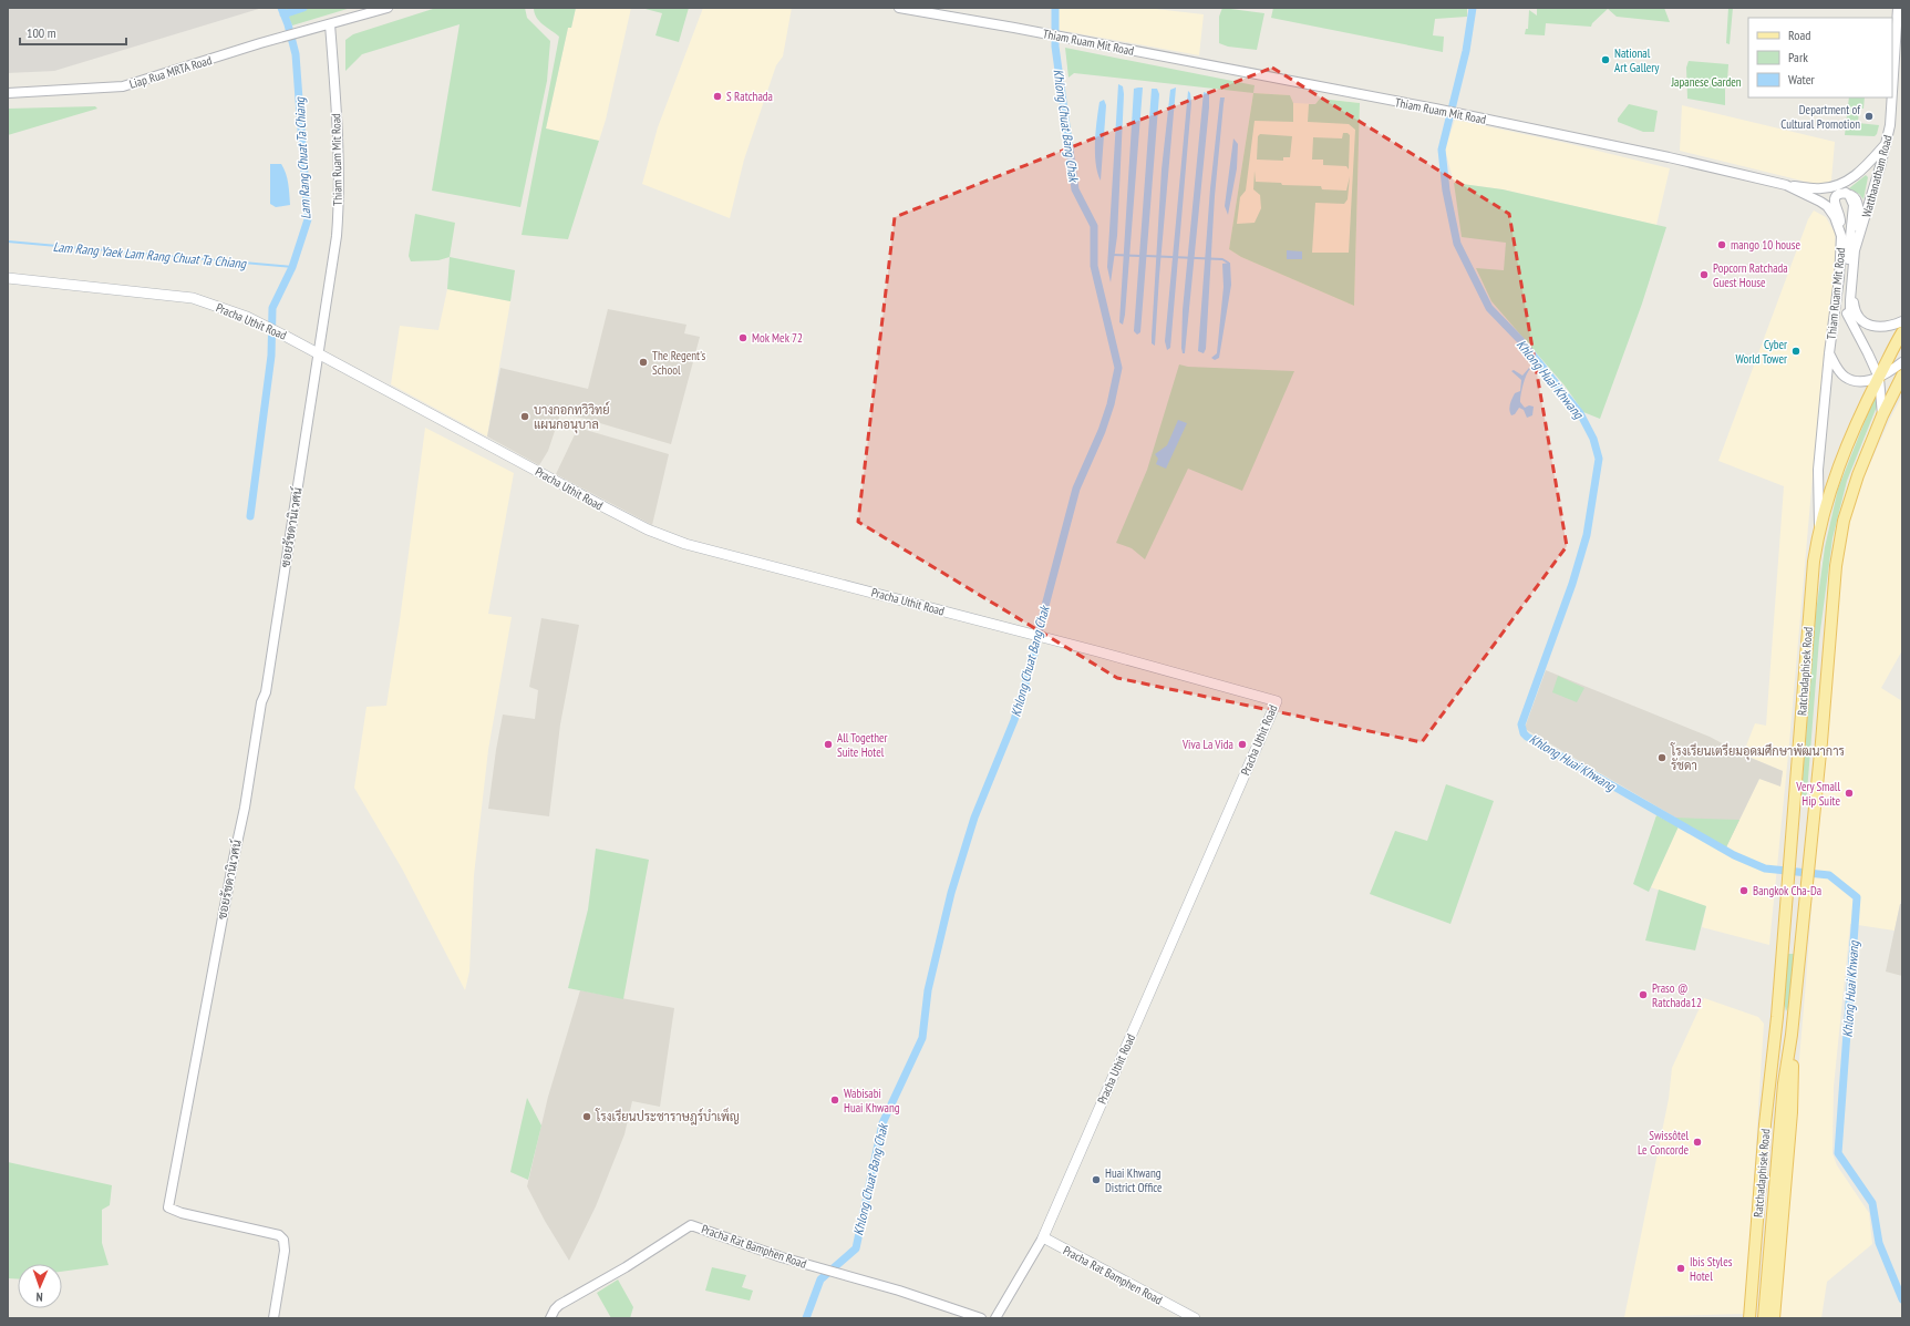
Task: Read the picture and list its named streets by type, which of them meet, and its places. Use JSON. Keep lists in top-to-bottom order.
{
  "streets": {
    "main road": ["Pracha Uthit Road", "Ratchadaphisek Road", "Pracha Rat Bamphen Road"],
    "street": [
      "Thiam Ruam Mit Road",
      "Liap Rua MRTA Road",
      "Watthanatham Road",
      "ซอยรัชดานิเวศน์"
    ]
  },
  "crossings": [
    ["Thiam Ruam Mit Road", "Liap Rua MRTA Road"],
    ["Thiam Ruam Mit Road", "Watthanatham Road"],
    ["Thiam Ruam Mit Road", "Pracha Uthit Road"],
    ["Thiam Ruam Mit Road", "ซอยรัชดานิเวศน์"],
    ["Thiam Ruam Mit Road", "Ratchadaphisek Road"],
    ["Pracha Uthit Road", "ซอยรัชดานิเวศน์"],
    ["Pracha Uthit Road", "Pracha Rat Bamphen Road"]
  ],
  "water": [
    "Khlong Chuat Bang Chak",
    "Lam Rang Chuat Ta Chiang",
    "Lam Rang Yaek Lam Rang Chuat Ta Chiang",
    "Khlong Huai Khwang"
  ],
  "parks": ["Japanese Garden"],
  "places": [
    "National Art Gallery",
    "S Ratchada",
    "Department of Cultural Promotion",
    "mango 10 house",
    "Popcorn Ratchada Guest House",
    "Mok Mek 72",
    "Cyber World Tower",
    "The Regent's School",
    "บางกอกทวิวิทย์ แผนกอนุบาล",
    "All Together Suite Hotel",
    "Viva La Vida",
    "โรงเรียนเตรียมอุดมศึกษาพัฒนาการ รัชดา",
    "Very Small Hip Suite",
    "Bangkok Cha-Da",
    "Praso @ Ratchada12",
    "Wabisabi Huai Khwang",
    "โรงเรียนประชาราษฎร์บำเพ็ญ",
    "Swissôtel Le Concorde",
    "Huai Khwang District Office",
    "Ibis Styles Hotel"
  ],
  "legend": ["Road", "Park", "Water"],
  "scale_bar": "100 m",
  "north": "bottom"
}
